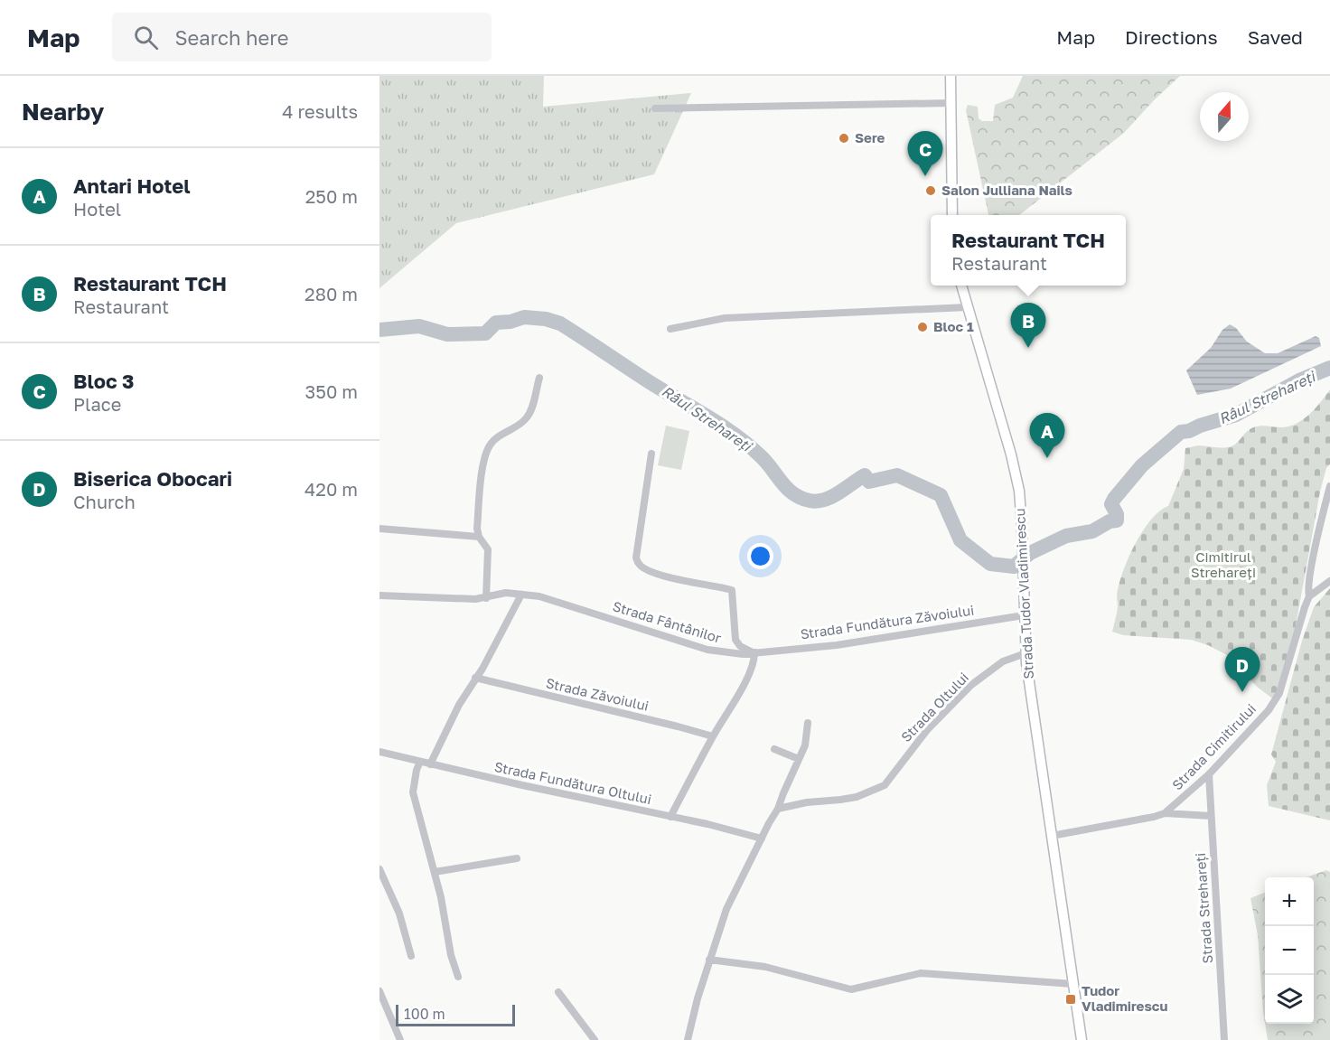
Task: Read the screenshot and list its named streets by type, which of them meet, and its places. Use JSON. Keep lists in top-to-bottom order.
{
  "streets": {
    "main road": ["Strada Tudor Vladimirescu"],
    "street": [
      "Strada Fântânilor",
      "Strada Fundătura Zăvoiului",
      "Strada Zăvoiului",
      "Strada Oltului",
      "Strada Cimitirului",
      "Strada Fundătura Oltului",
      "Strada Strehareți"
    ]
  },
  "crossings": [
    ["Strada Tudor Vladimirescu", "Strada Fundătura Zăvoiului"],
    ["Strada Tudor Vladimirescu", "Strada Oltului"],
    ["Strada Tudor Vladimirescu", "Strada Cimitirului"],
    ["Strada Fântânilor", "Strada Fundătura Zăvoiului"],
    ["Strada Cimitirului", "Strada Strehareți"]
  ],
  "water": ["Râul Strehareți"],
  "parks": ["Cimitirul Strehareți"],
  "places": {
    "other": ["Sere", "Salon Julliana Nails", "Bloc 1"],
    "transit": ["Tudor Vladimirescu"]
  },
  "scale_bar": "100 m",
  "north": "top",
  "page": {
    "header": "Map",
    "search": "Search here",
    "nav": ["Map", "Directions", "Saved"],
    "heading": ["Nearby", "4 results"],
    "pins": [
      "C",
      "B",
      "A",
      "D"
    ],
    "list": [
      {
        "mark": "A",
        "name": "Antari Hotel",
        "note": "Hotel",
        "value": "250 m"
      },
      {
        "mark": "B",
        "name": "Restaurant TCH",
        "note": "Restaurant",
        "value": "280 m"
      },
      {
        "mark": "C",
        "name": "Bloc 3",
        "note": "Place",
        "value": "350 m"
      },
      {
        "mark": "D",
        "name": "Biserica Obocari",
        "note": "Church",
        "value": "420 m"
      }
    ],
    "popup": ["Restaurant TCH", "Restaurant"],
    "map_buttons": ["+", "−"],
    "scale": "100 m"
  }
}
